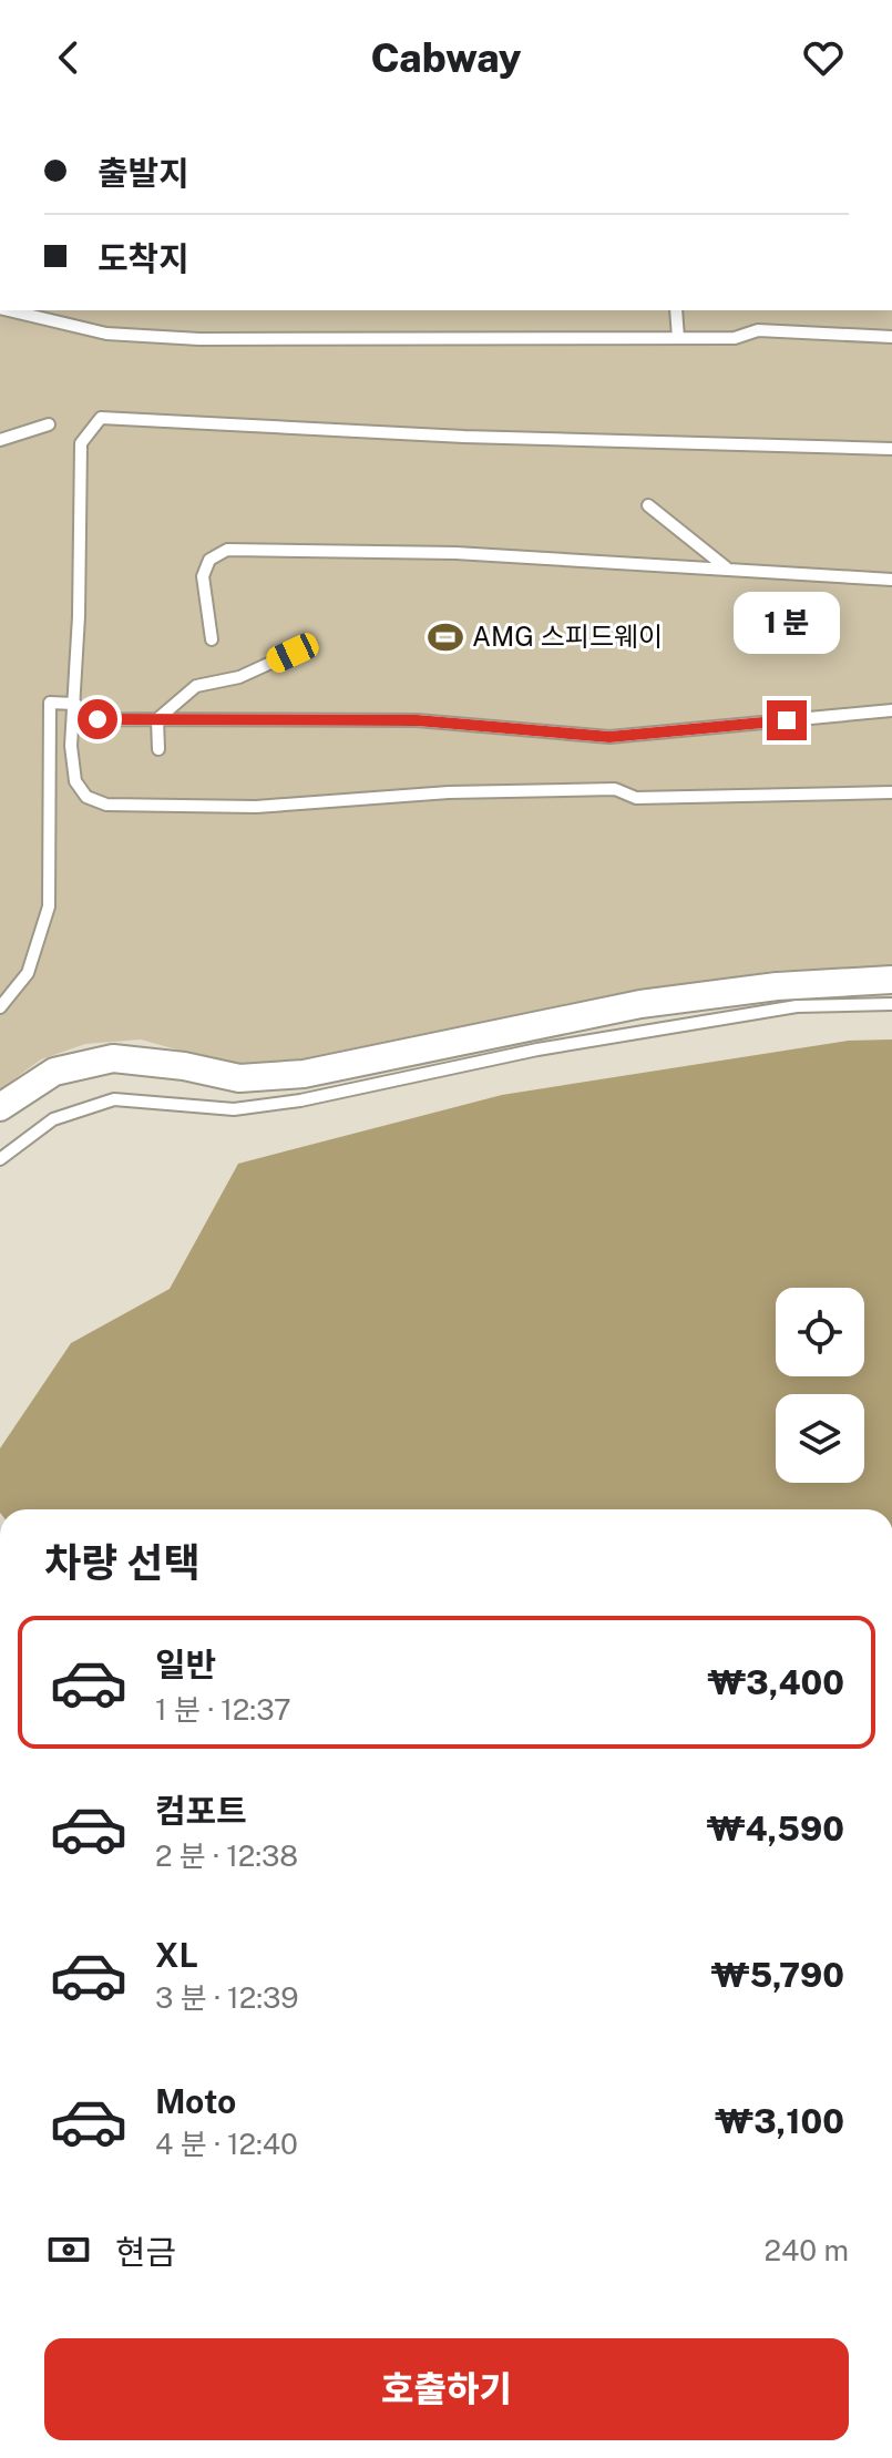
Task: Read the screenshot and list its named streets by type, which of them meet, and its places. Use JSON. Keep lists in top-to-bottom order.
{
  "places": {
    "sports": ["AMG 스피드웨이"]
  },
  "page": {
    "header": "Cabway",
    "banner": ["출발지", "도착지"],
    "bubble": "1 분",
    "heading": "차량 선택",
    "list": [
      {
        "name": "일반",
        "note": "1 분 · 12:37",
        "value": "₩3,400"
      },
      {
        "name": "컴포트",
        "note": "2 분 · 12:38",
        "value": "₩4,590"
      },
      {
        "name": "XL",
        "note": "3 분 · 12:39",
        "value": "₩5,790"
      },
      {
        "name": "Moto",
        "note": "4 분 · 12:40",
        "value": "₩3,100"
      }
    ],
    "pay": ["현금", "240 m"],
    "buttons": "호출하기"
  }
}
